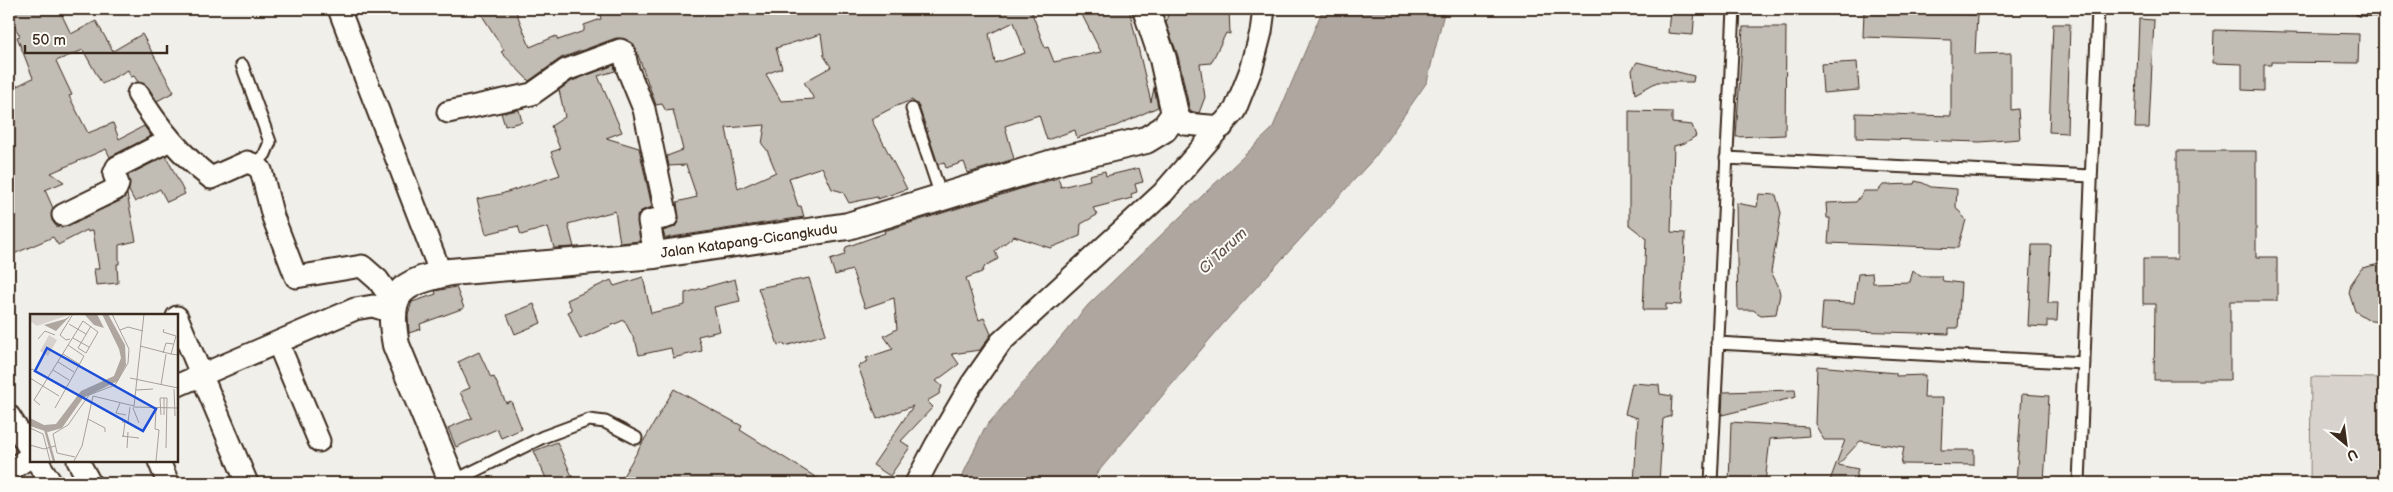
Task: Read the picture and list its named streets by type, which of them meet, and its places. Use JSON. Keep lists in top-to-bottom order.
{
  "streets": {
    "street": ["Jalan Katapang-Cicangkudu"]
  },
  "water": ["Ci Tarum"],
  "scale_bar": "50 m",
  "north": "bottom right"
}
